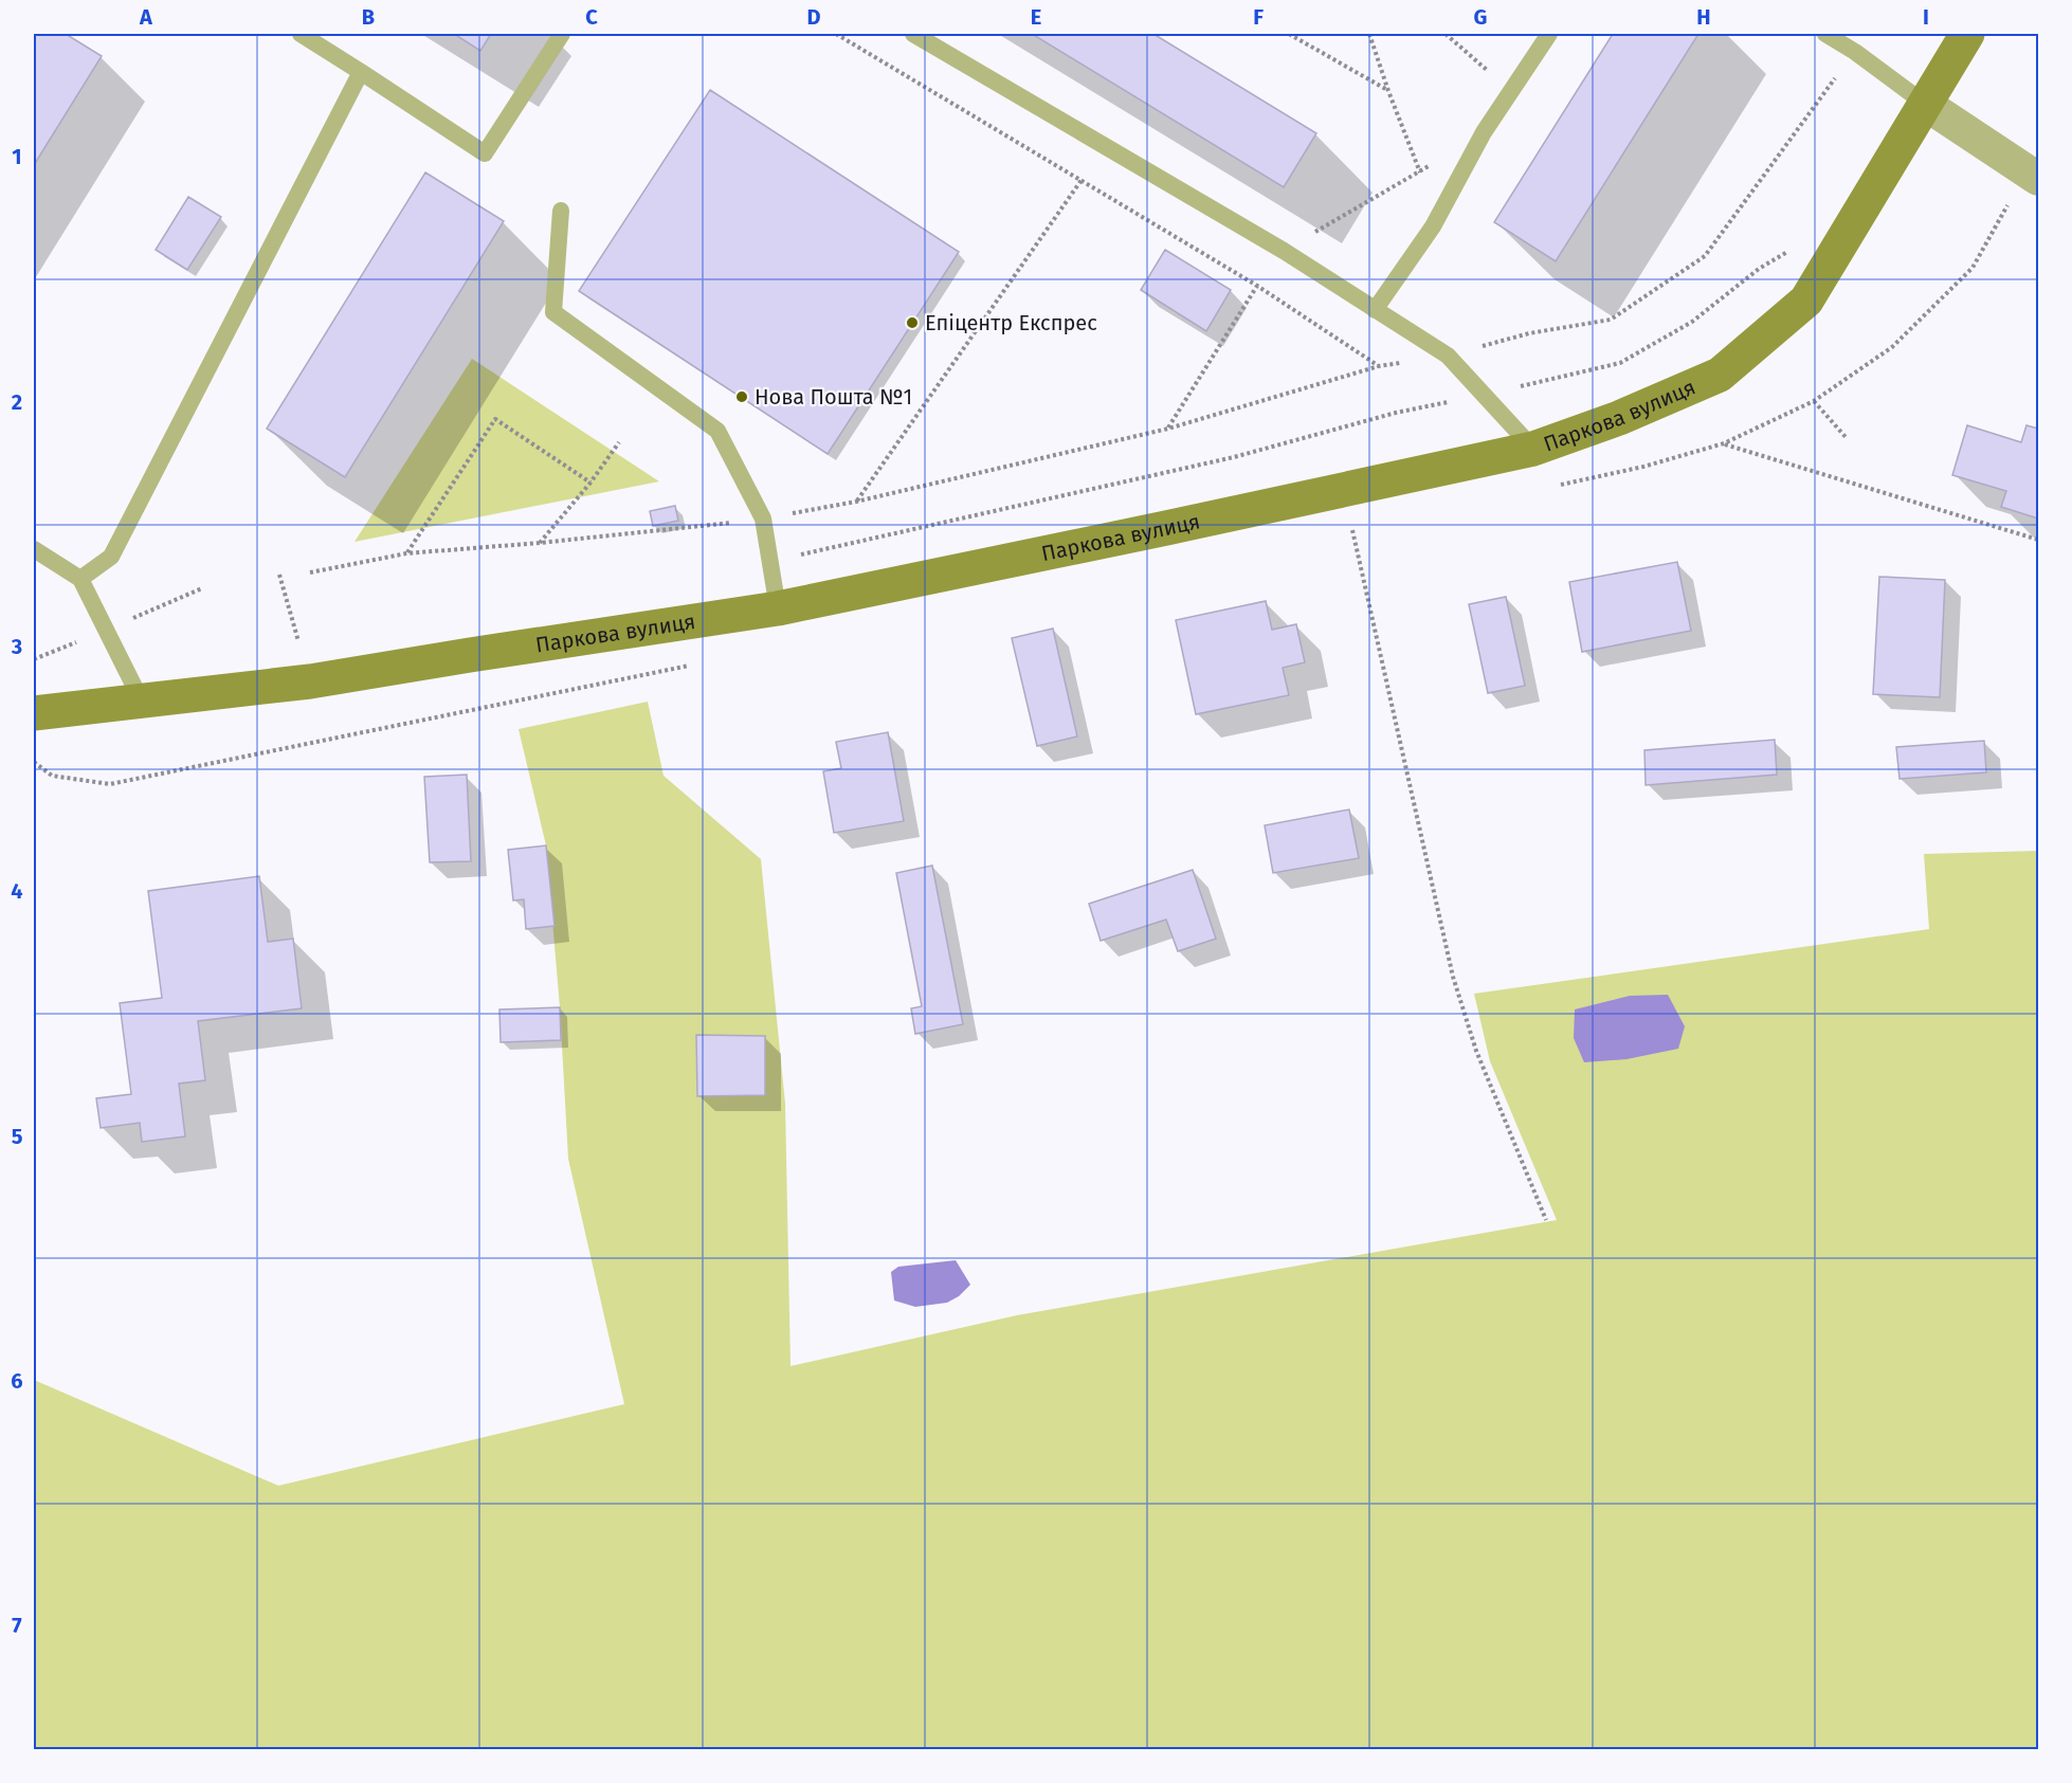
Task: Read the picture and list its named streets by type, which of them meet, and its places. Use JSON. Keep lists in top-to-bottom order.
{
  "streets": {
    "street": ["Паркова вулиця"]
  },
  "places": ["Епіцентр Експрес", "Нова Пошта №1"],
  "grid": {
    "columns": [
      "A",
      "B",
      "C",
      "D",
      "E",
      "F",
      "G",
      "H",
      "I"
    ],
    "rows": [
      "1",
      "2",
      "3",
      "4",
      "5",
      "6",
      "7"
    ]
  }
}
